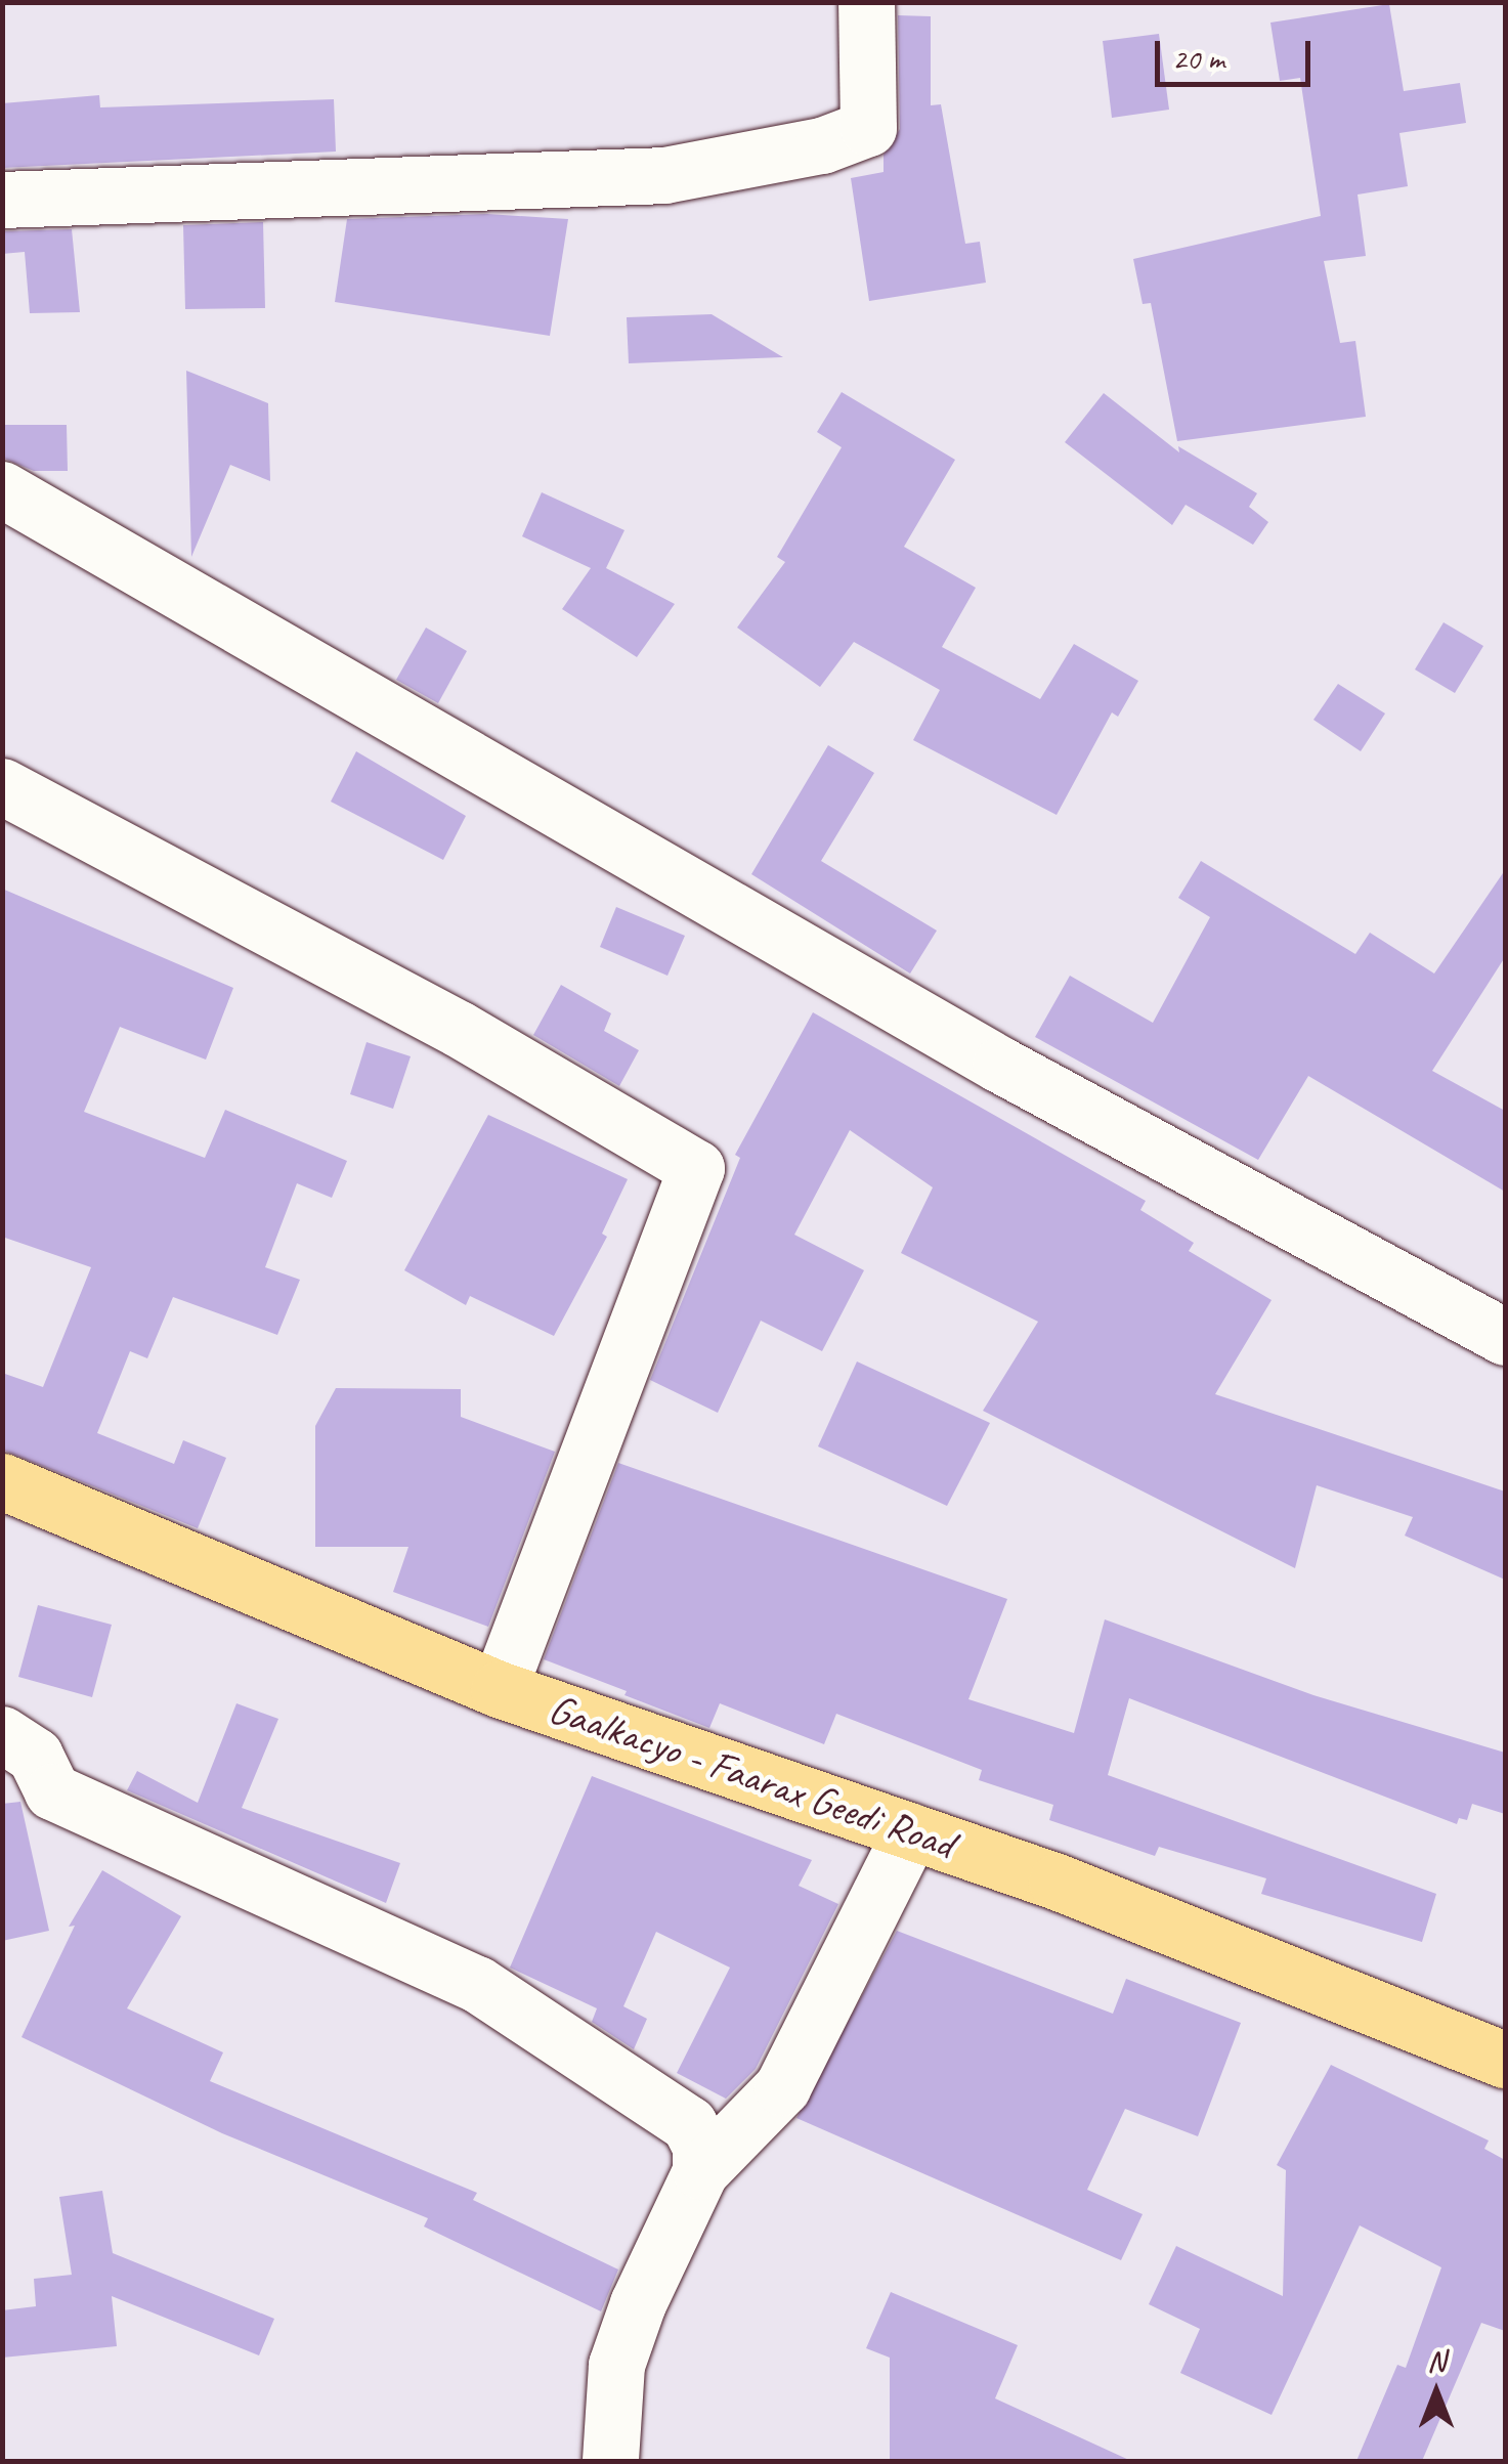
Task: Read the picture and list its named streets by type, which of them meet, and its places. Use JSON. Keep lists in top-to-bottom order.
{
  "streets": {
    "main road": ["Gaalkacyo - Faarax Geedi Road"]
  },
  "scale_bar": "20 m",
  "north": "top"
}
